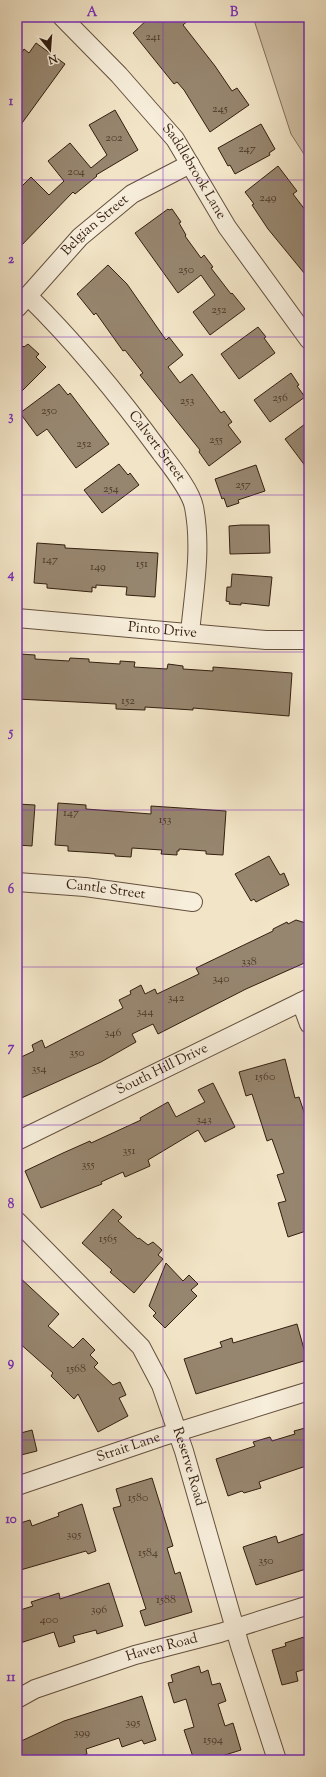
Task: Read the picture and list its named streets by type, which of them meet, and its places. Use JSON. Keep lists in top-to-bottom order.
{
  "streets": {
    "street": [
      "Saddlebrook Lane",
      "Belgian Street",
      "Calvert Street",
      "Pinto Drive",
      "Cantle Street",
      "South Hill Drive",
      "Strait Lane",
      "Reserve Road",
      "Haven Road"
    ]
  },
  "crossings": [
    ["Saddlebrook Lane", "Belgian Street"],
    ["Belgian Street", "Calvert Street"],
    ["Calvert Street", "Pinto Drive"],
    ["Strait Lane", "Reserve Road"],
    ["Reserve Road", "Haven Road"]
  ],
  "house_numbers": [
    "241",
    "245",
    "202",
    "247",
    "204",
    "249",
    "250",
    "252",
    "256",
    "253",
    "250",
    "255",
    "252",
    "257",
    "254",
    "147",
    "151",
    "149",
    "152",
    "147",
    "153",
    "338",
    "340",
    "342",
    "344",
    "346",
    "350",
    "354",
    "1560",
    "343",
    "351",
    "355",
    "1565",
    "1568",
    "1580",
    "395",
    "1584",
    "350",
    "1588",
    "396",
    "400",
    "395",
    "399",
    "1594"
  ],
  "north": "bottom",
  "grid": {
    "columns": ["A", "B"],
    "rows": [
      "1",
      "2",
      "3",
      "4",
      "5",
      "6",
      "7",
      "8",
      "9",
      "10",
      "11"
    ]
  }
}
